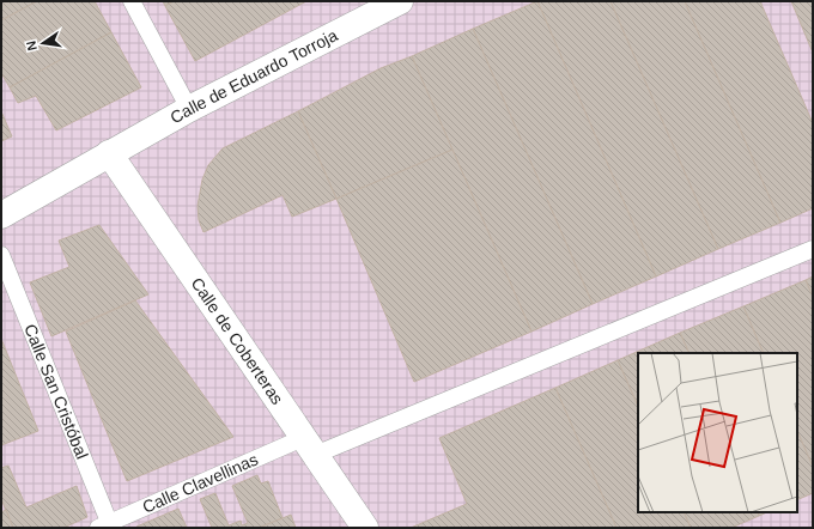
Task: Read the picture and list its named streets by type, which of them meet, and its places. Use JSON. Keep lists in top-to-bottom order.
{
  "streets": {
    "street": ["Calle de Eduardo Torroja", "Calle de Coberteras"],
    "lane": ["Calle San Cristóbal", "Calle Clavellinas"]
  },
  "crossings": [
    ["Calle de Eduardo Torroja", "Calle de Coberteras"],
    ["Calle de Coberteras", "Calle Clavellinas"],
    ["Calle San Cristóbal", "Calle Clavellinas"]
  ],
  "north": "left"
}
